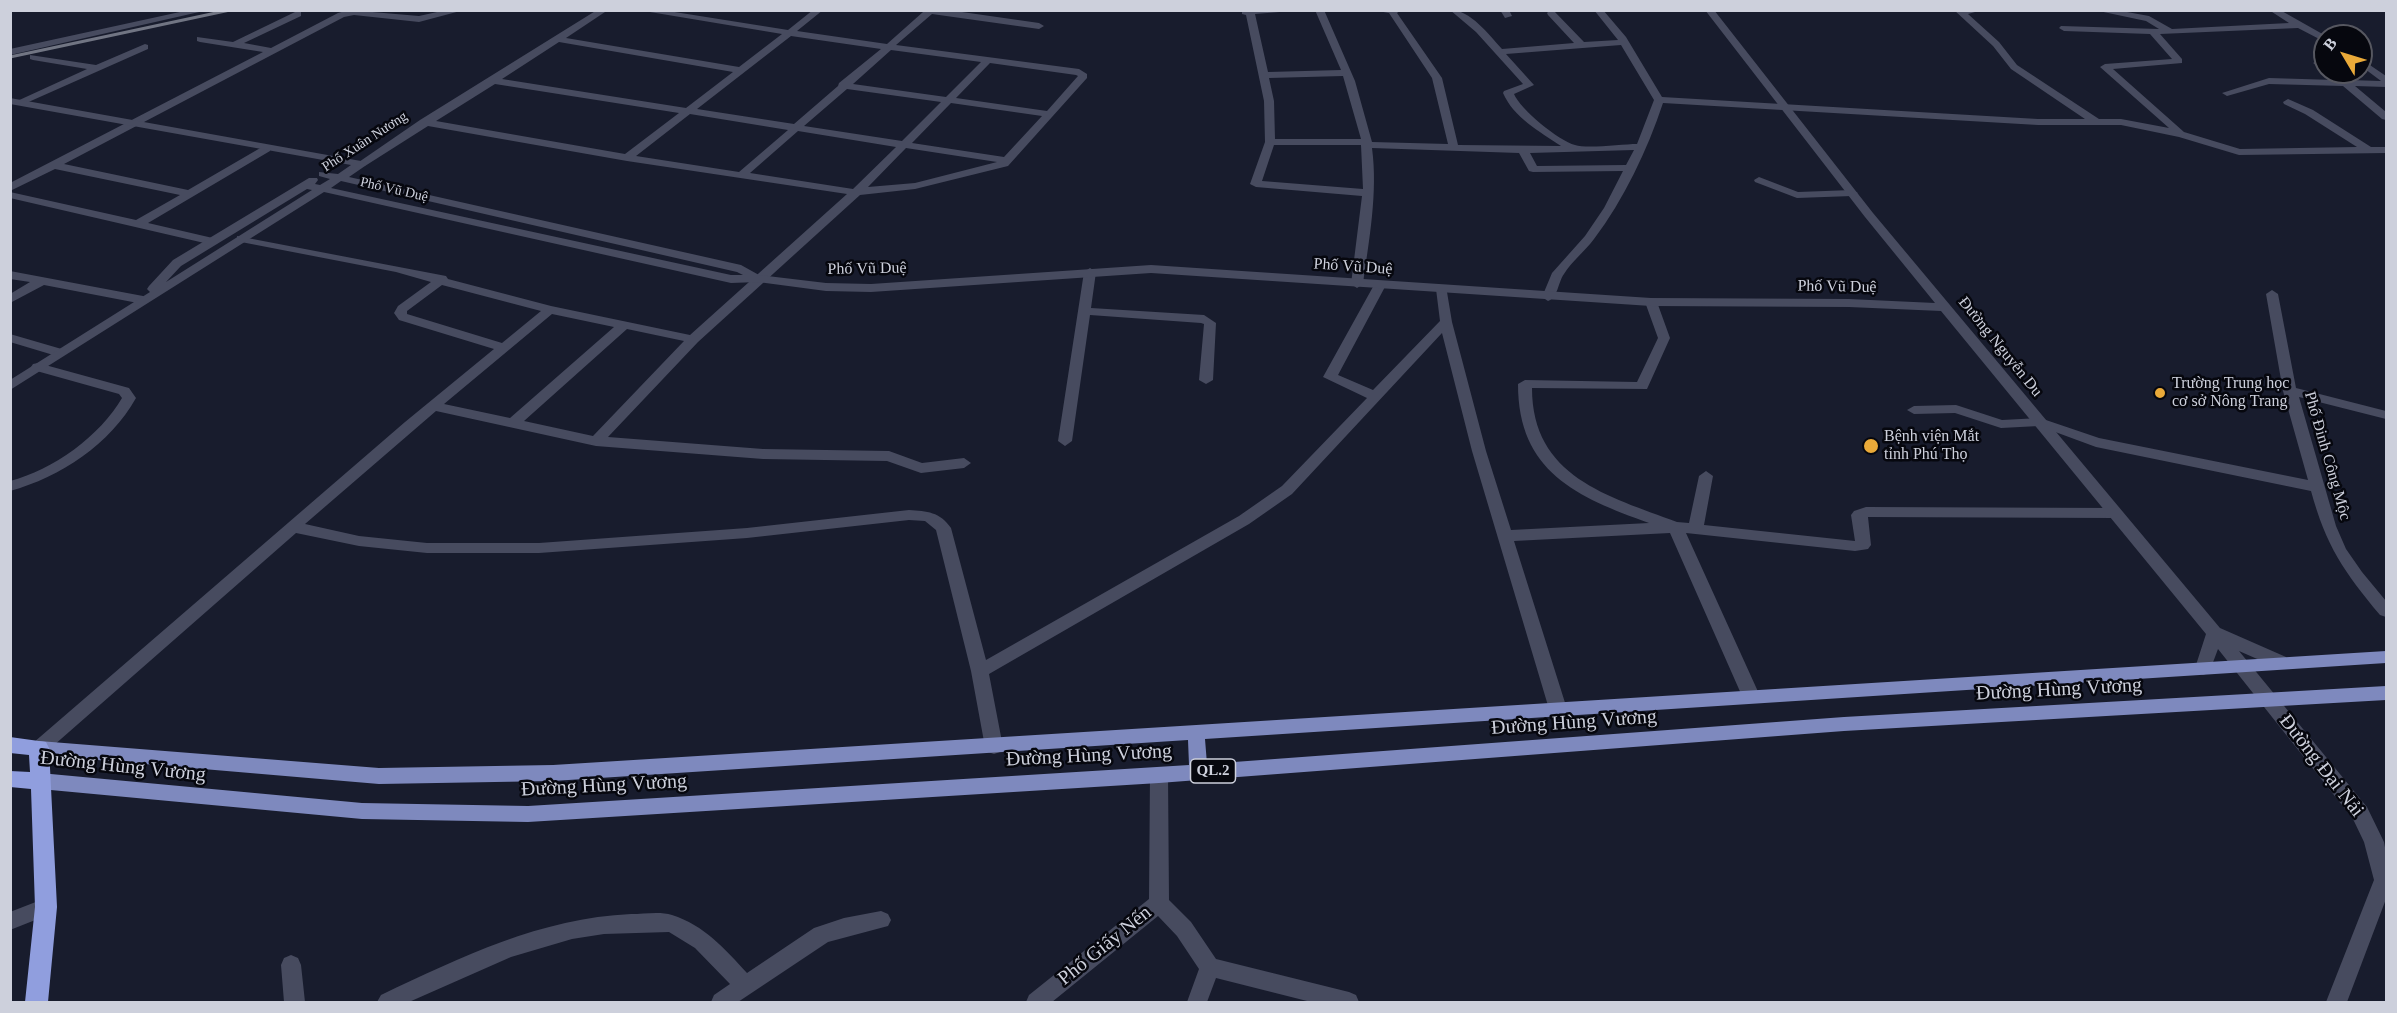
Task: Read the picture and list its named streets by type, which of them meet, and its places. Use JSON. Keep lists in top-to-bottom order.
{
  "streets": {
    "highway": ["Đường Hùng Vương", "QL.2"],
    "street": [
      "Phố Xuân Nương",
      "Phố Vũ Duệ",
      "Đường Nguyễn Du",
      "Phố Đinh Công Mộc",
      "Đường Đại Nải",
      "Phố Giấy Nến"
    ]
  },
  "crossings": [
    ["Phố Xuân Nương", "Phố Vũ Duệ"],
    ["Phố Vũ Duệ", "Đường Nguyễn Du"],
    ["Đường Nguyễn Du", "Đường Hùng Vương"],
    ["Đường Nguyễn Du", "Đường Đại Nải"],
    ["Đường Hùng Vương", "Đường Đại Nải"],
    ["Đường Hùng Vương", "Phố Giấy Nến"]
  ],
  "places": ["Trường Trung học cơ sở Nông Trang", "Bệnh viện Mắt tỉnh Phú Thọ"],
  "north": "top left"
}
